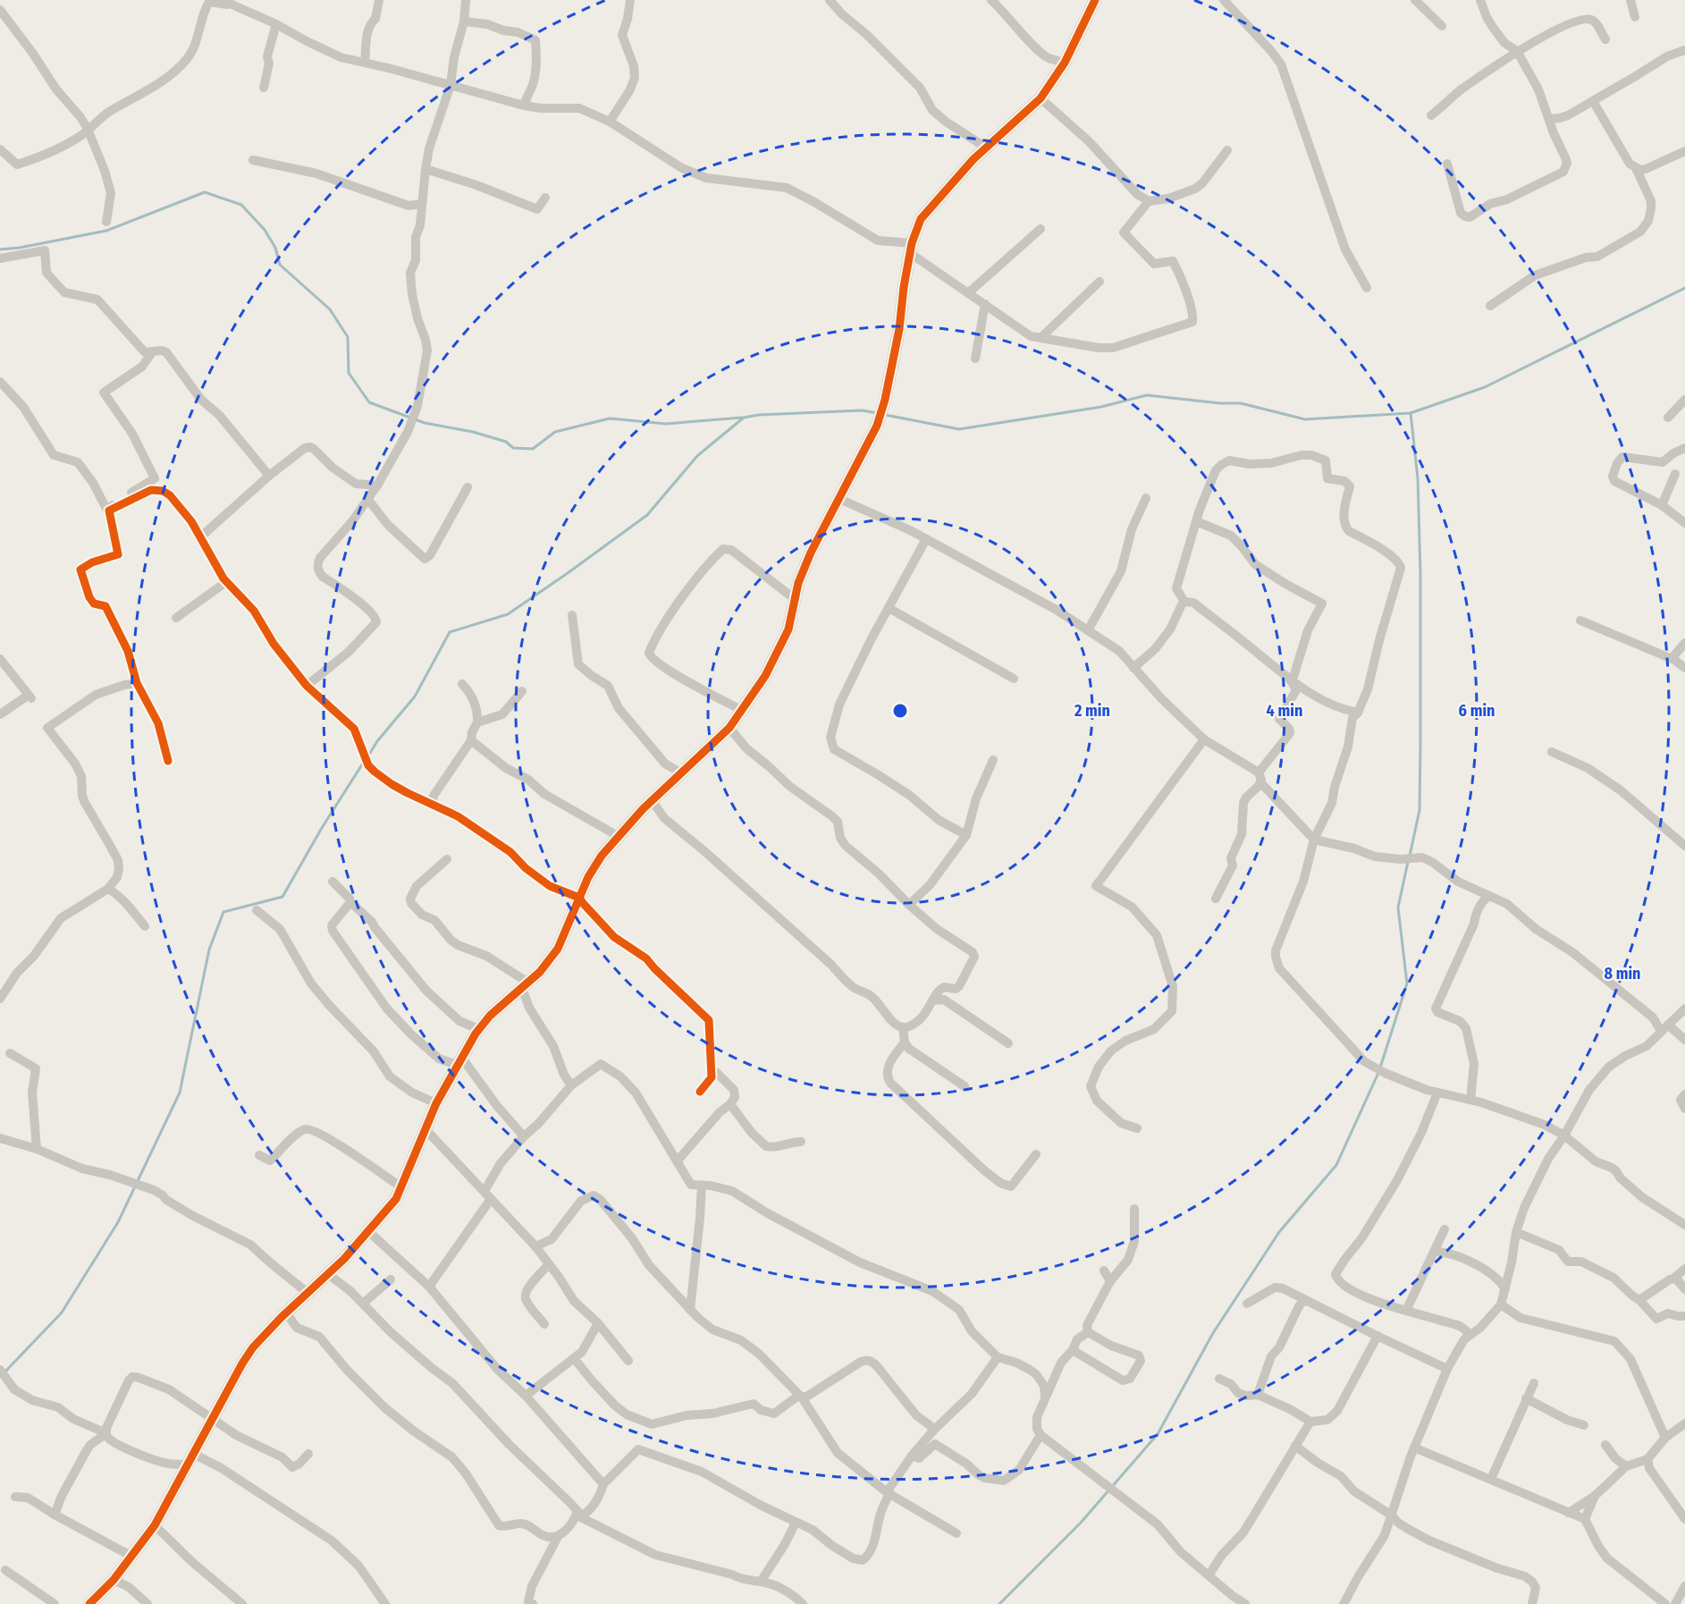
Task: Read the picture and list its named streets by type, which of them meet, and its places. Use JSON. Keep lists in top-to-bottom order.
{
  "rings": [
    "2 min",
    "4 min",
    "6 min",
    "8 min"
  ]
}
